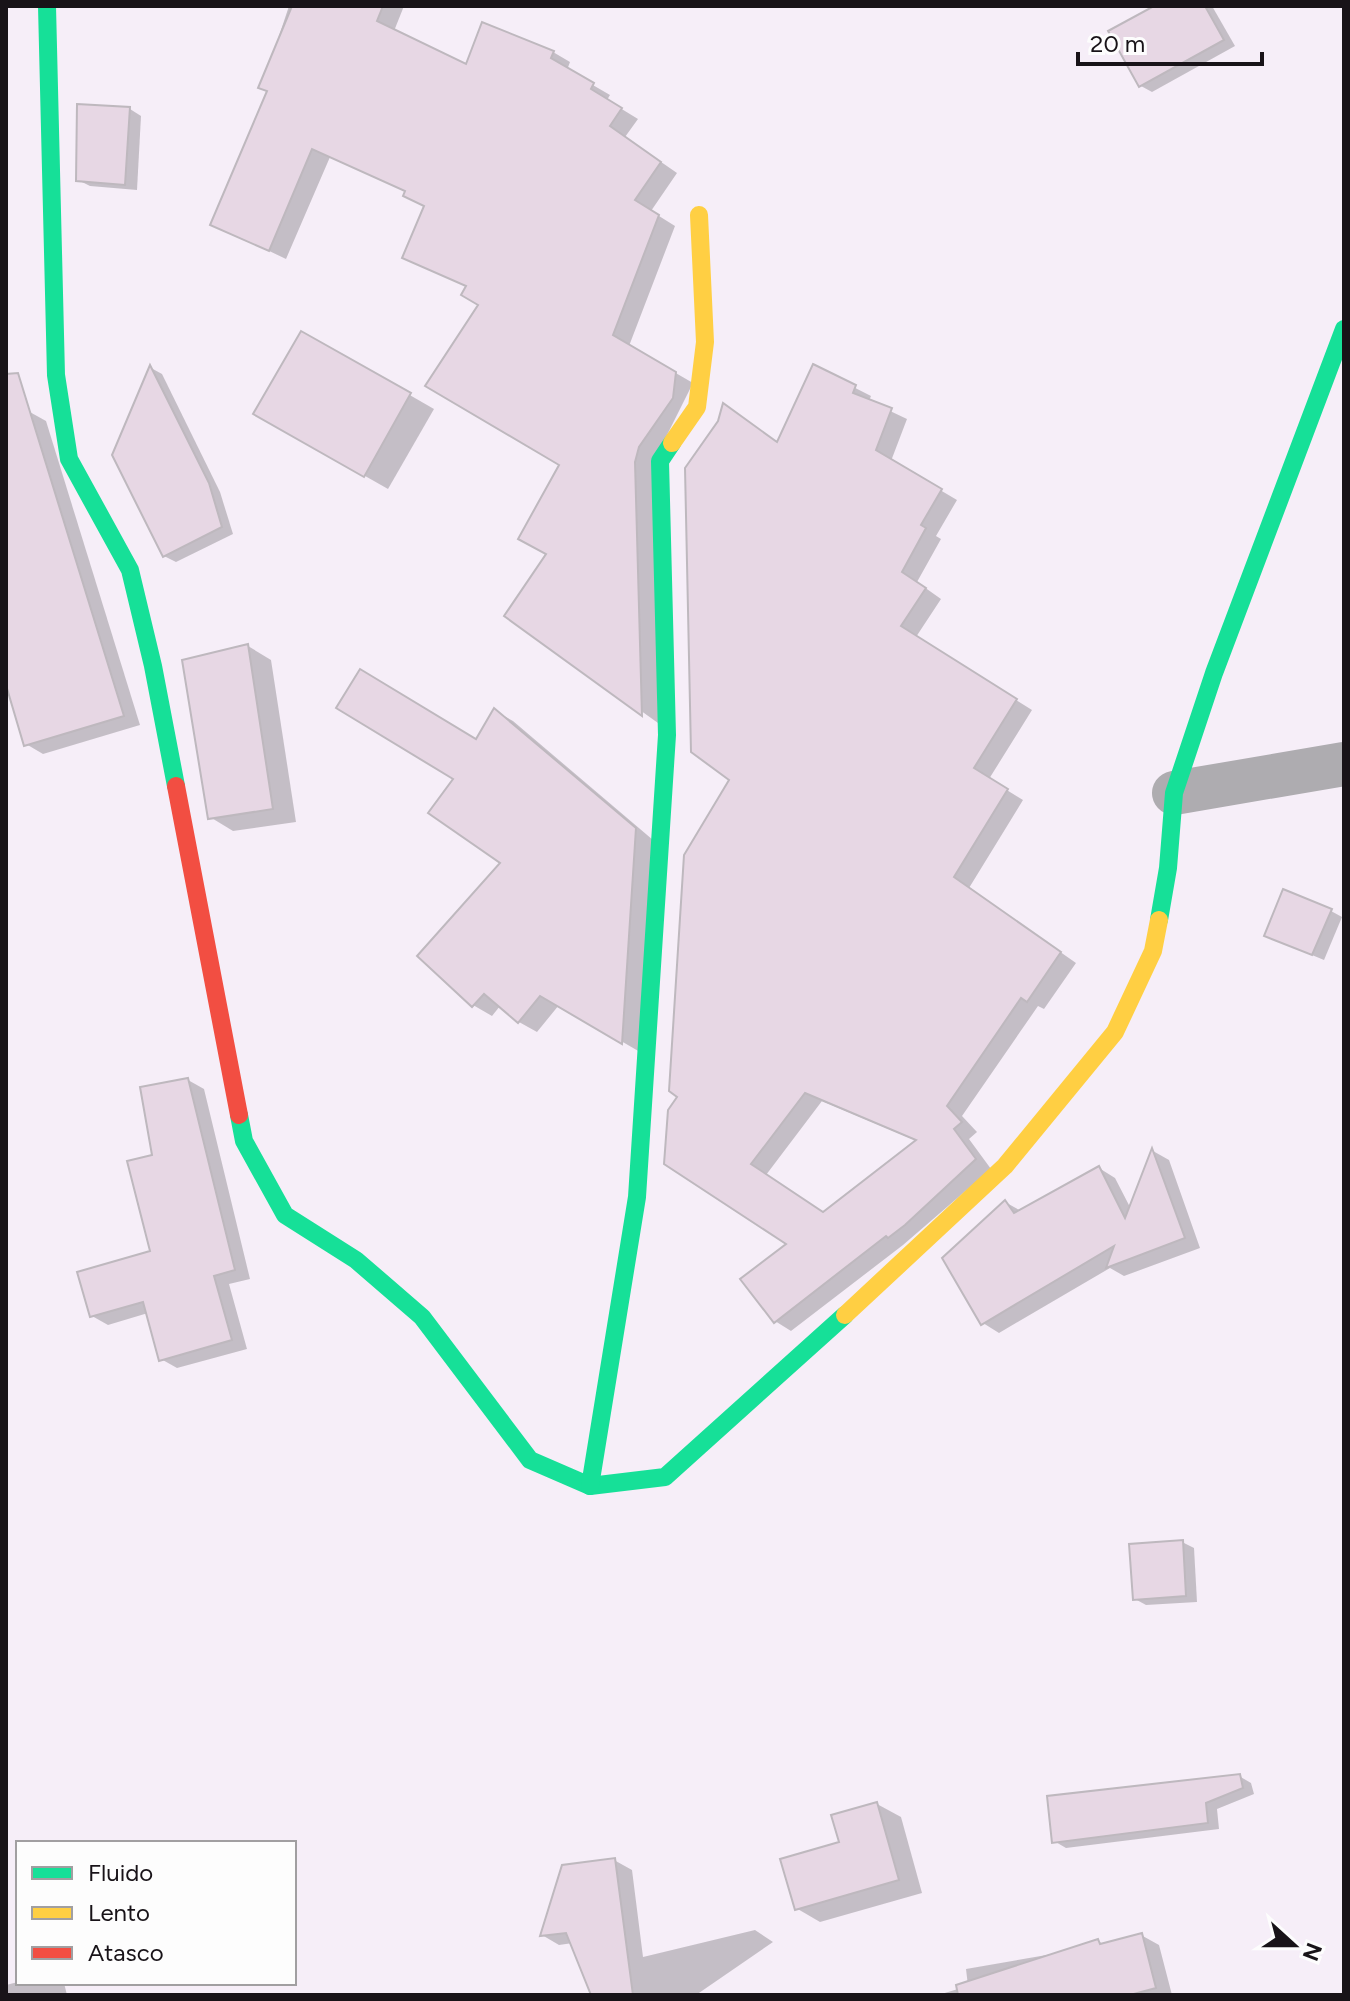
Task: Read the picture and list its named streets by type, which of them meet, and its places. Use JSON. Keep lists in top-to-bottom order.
{
  "legend": ["Fluido", "Lento", "Atasco"],
  "scale_bar": "20 m",
  "north": "right"
}
